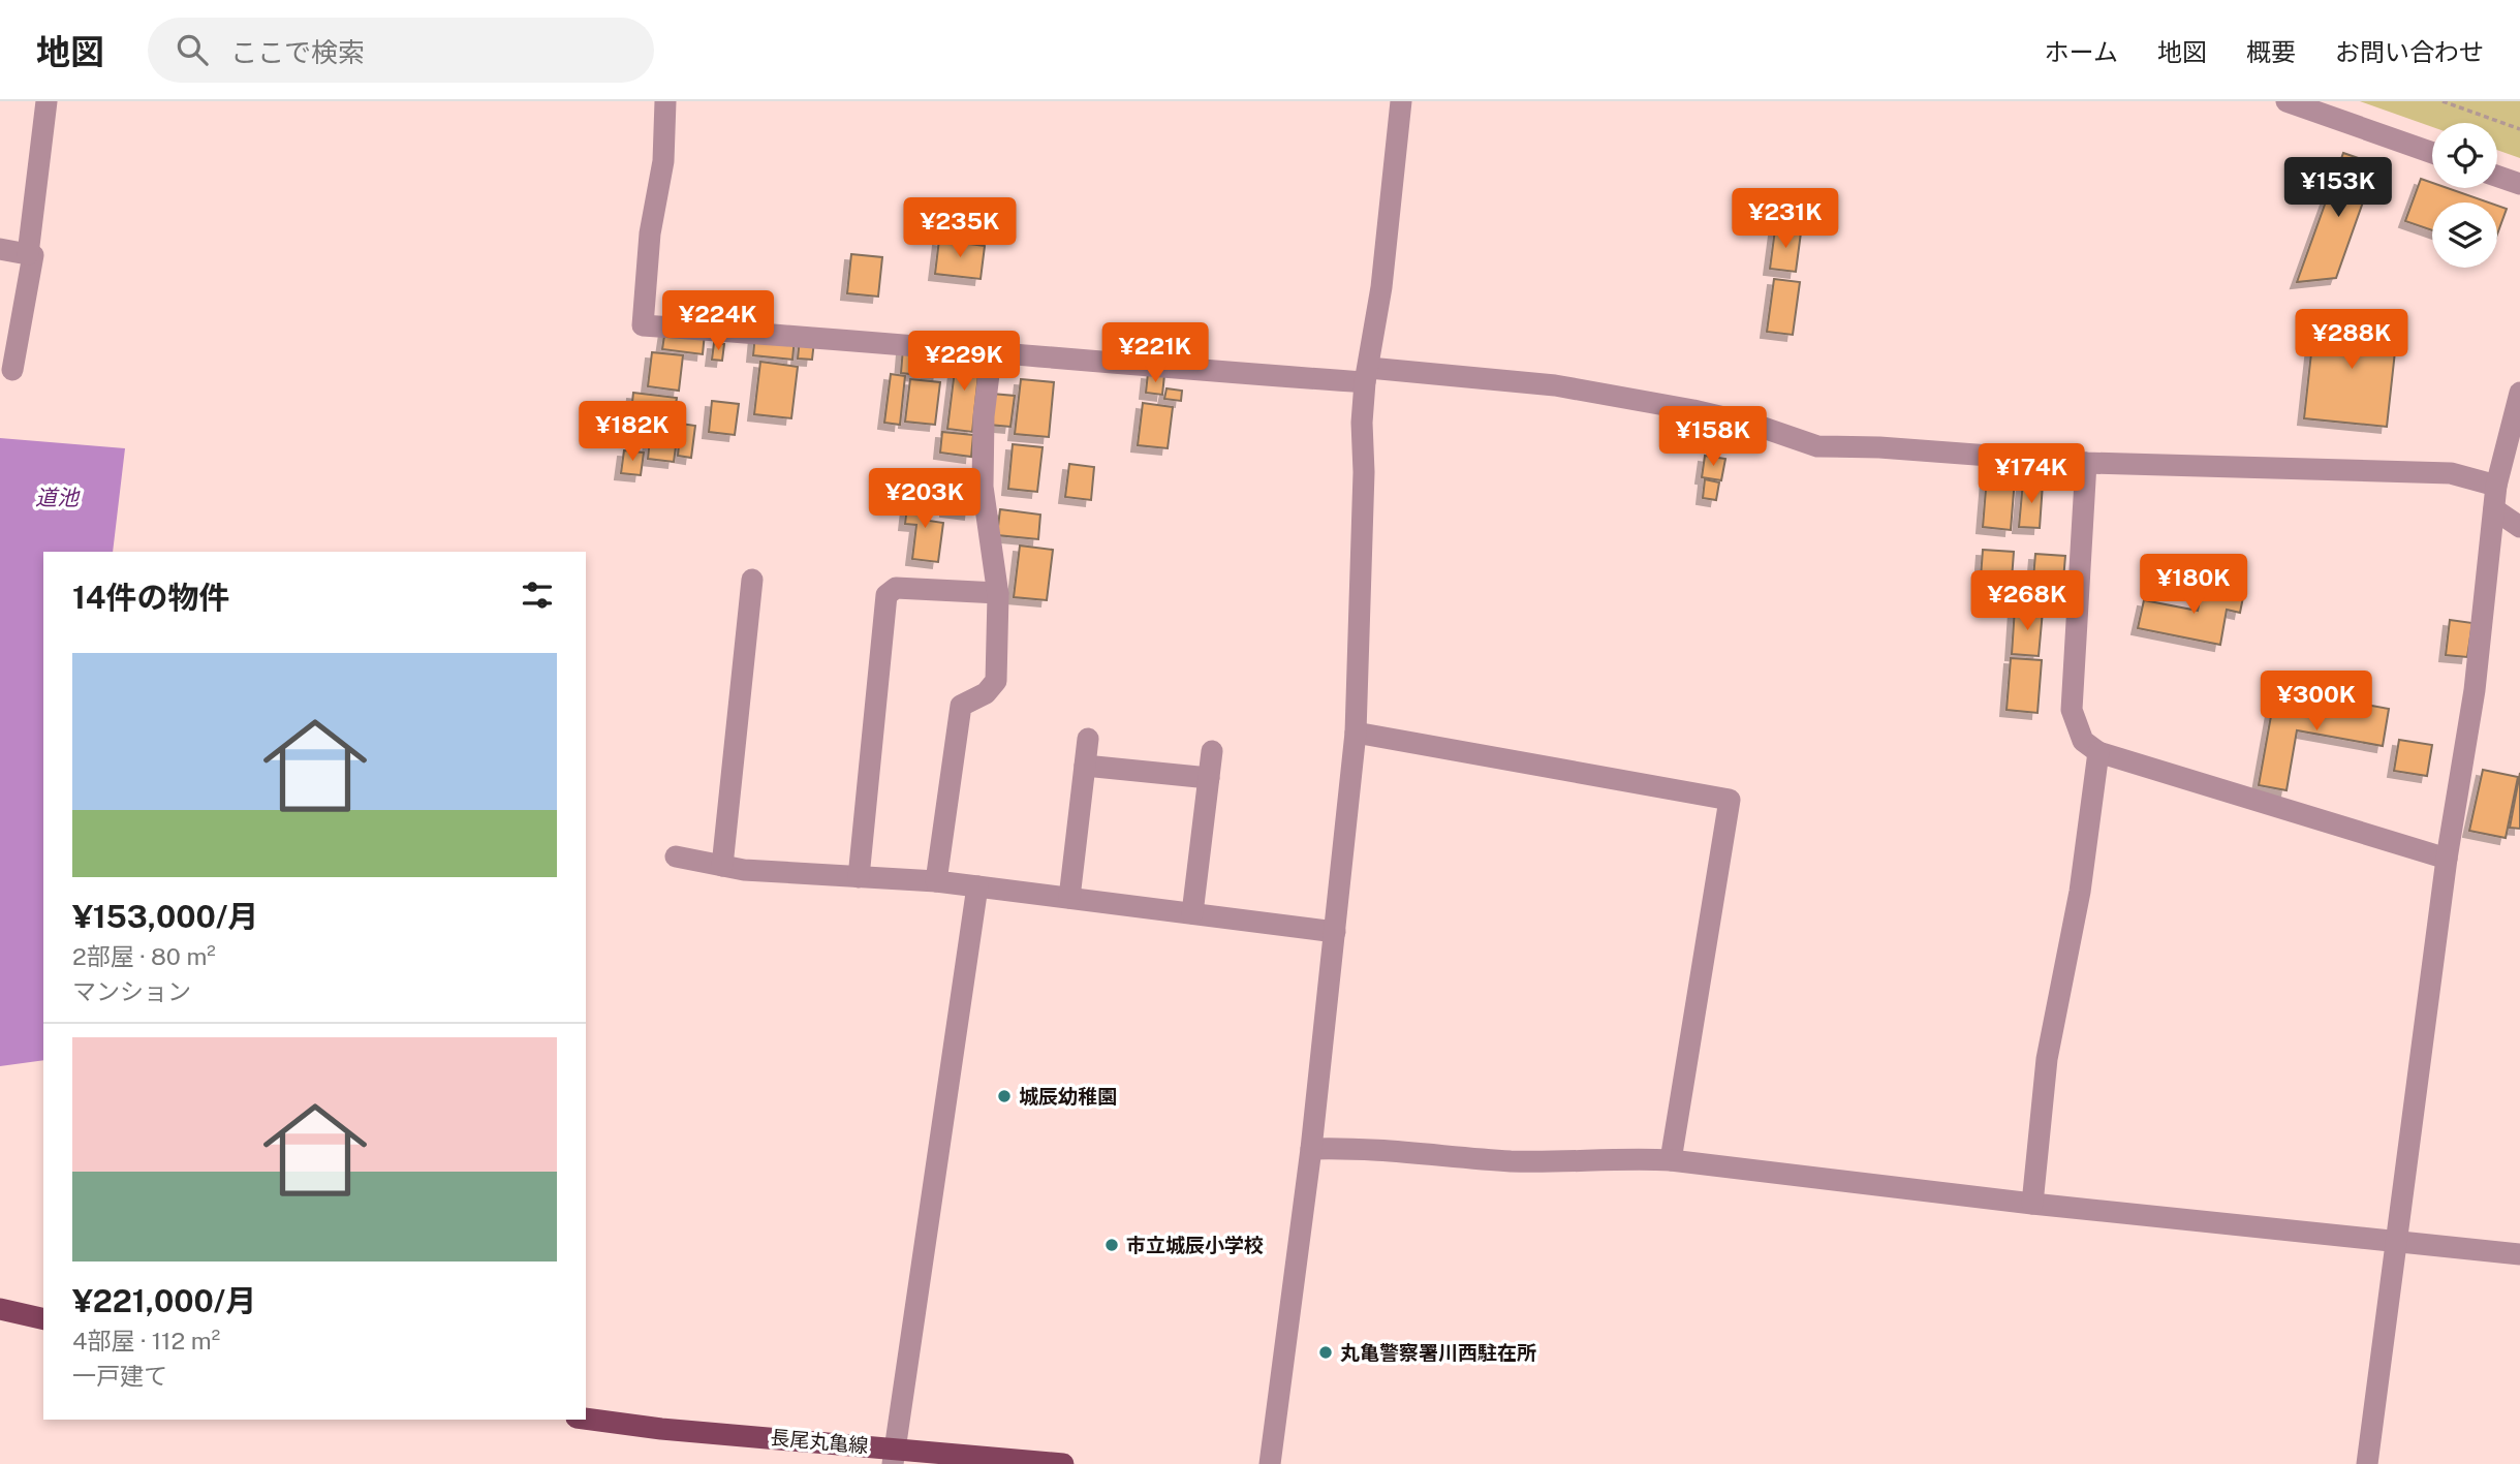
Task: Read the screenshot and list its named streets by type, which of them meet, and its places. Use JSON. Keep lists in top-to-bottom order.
{
  "streets": {
    "main road": ["長尾丸亀線"]
  },
  "water": ["道池"],
  "places": ["城辰幼稚園", "市立城辰小学校", "丸亀警察署川西駐在所"],
  "page": {
    "header": "地図",
    "search": "ここで検索",
    "nav": [
      "ホーム",
      "地図",
      "概要",
      "お問い合わせ"
    ],
    "price": [
      "¥153K",
      "¥231K",
      "¥235K",
      "¥224K",
      "¥288K",
      "¥221K",
      "¥229K",
      "¥182K",
      "¥158K",
      "¥174K",
      "¥203K",
      "¥180K",
      "¥268K",
      "¥300K"
    ],
    "heading": "14件の物件",
    "list": [
      {
        "name": "¥153,000/月",
        "note": "2部屋 · 80 m² · マンション"
      },
      {
        "name": "¥221,000/月",
        "note": "4部屋 · 112 m² · 一戸建て"
      }
    ]
  }
}
